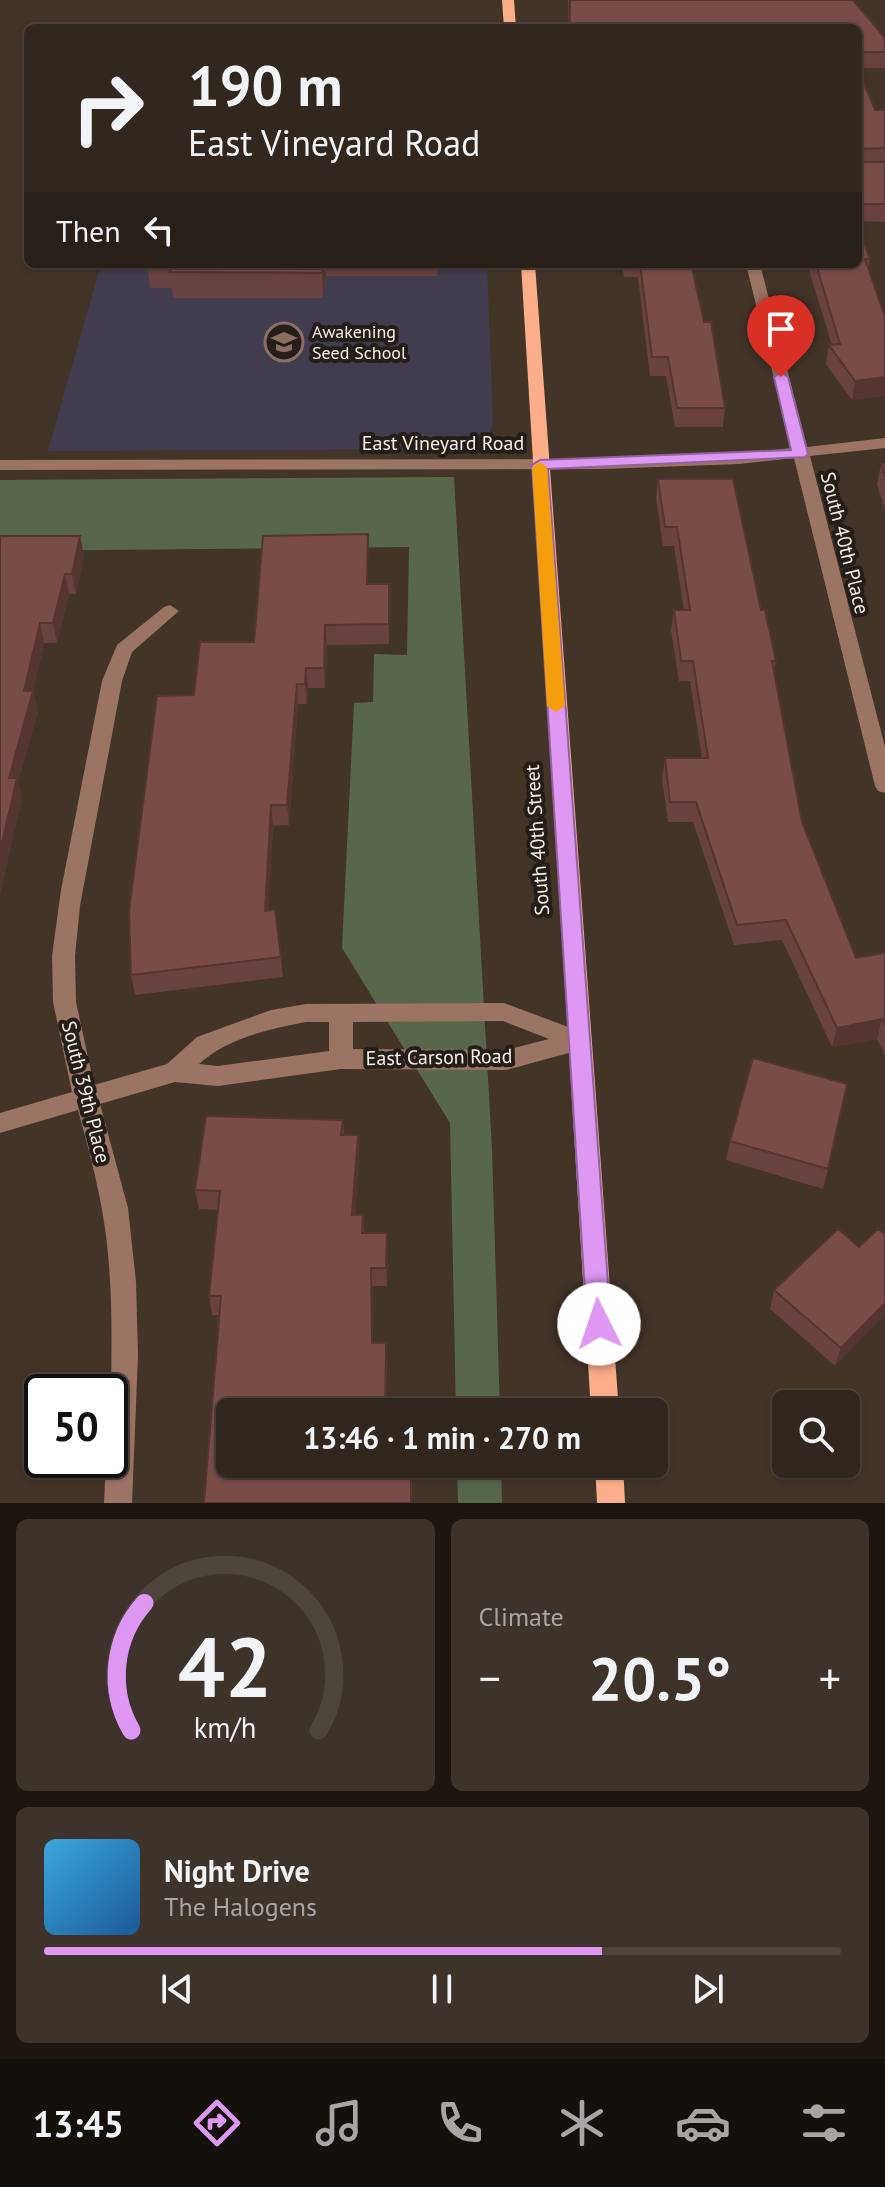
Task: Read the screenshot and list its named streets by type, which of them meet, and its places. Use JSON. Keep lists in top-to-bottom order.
{
  "streets": {
    "main road": ["South 40th Street"],
    "street": [
      "East Vineyard Road",
      "South 40th Place",
      "East Carson Road",
      "South 39th Place"
    ]
  },
  "crossings": [
    ["East Vineyard Road", "South 40th Place"],
    ["East Vineyard Road", "South 40th Street"],
    ["South 40th Street", "East Carson Road"],
    ["East Carson Road", "South 39th Place"]
  ],
  "places": {
    "school or university": ["Awakening Seed School"]
  },
  "page": {
    "turn": ["190 m", "East Vineyard Road"],
    "then": "Then",
    "limit": "50",
    "trip": "13:46 · 1 min · 270 m",
    "tile": "Climate",
    "heat": ["−", "20.5°", "+"],
    "song": ["Night Drive", "The Halogens"],
    "tabs": "13:45",
    "gauge": ["42", "km/h"]
  }
}
